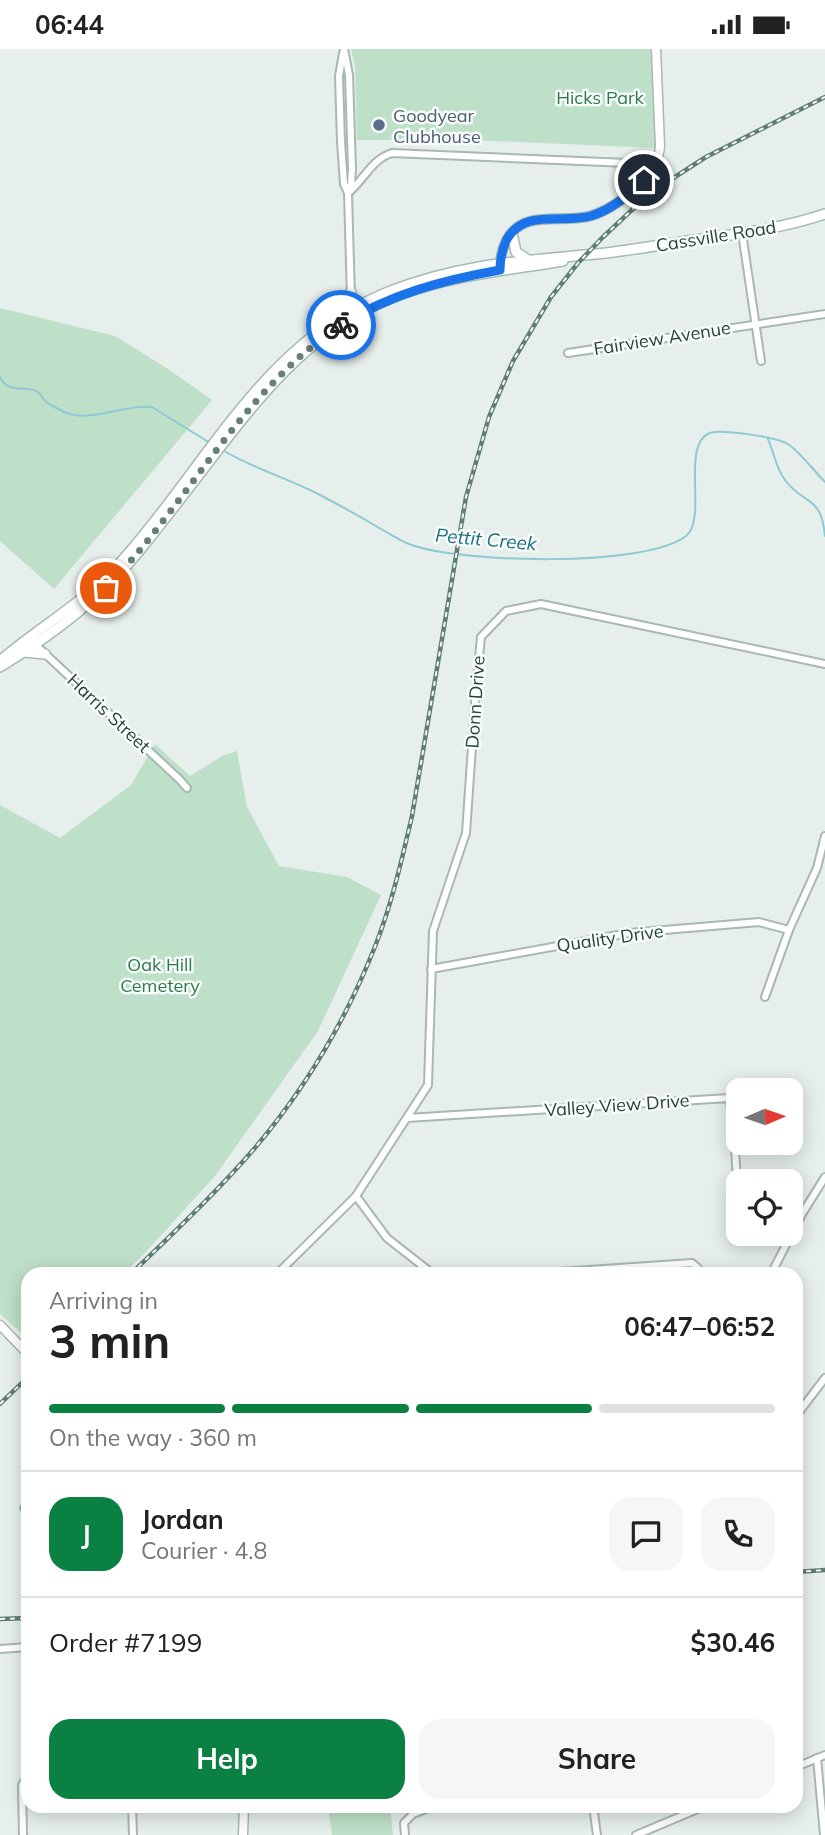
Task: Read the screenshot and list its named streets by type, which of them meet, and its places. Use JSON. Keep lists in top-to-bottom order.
{
  "streets": {
    "main road": ["Cassville Road"],
    "street": [
      "Fairview Avenue",
      "Donn Drive",
      "Harris Street",
      "Quality Drive",
      "Valley View Drive"
    ]
  },
  "crossings": [
    ["Cassville Road", "Harris Street"],
    ["Donn Drive", "Quality Drive"],
    ["Donn Drive", "Valley View Drive"]
  ],
  "water": ["Pettit Creek"],
  "parks": ["Hicks Park", "Oak Hill Cemetery"],
  "places": ["Goodyear Clubhouse"],
  "north": "right",
  "page": {
    "status": "06:44",
    "heading": ["3 min", "Arriving in", "06:47–06:52"],
    "panel": [
      "Jordan",
      "Courier · 4.8",
      "Order #7199",
      "$30.46"
    ],
    "bar": "On the way · 360 m",
    "round": "J",
    "buttons": ["Help", "Share"]
  }
}
